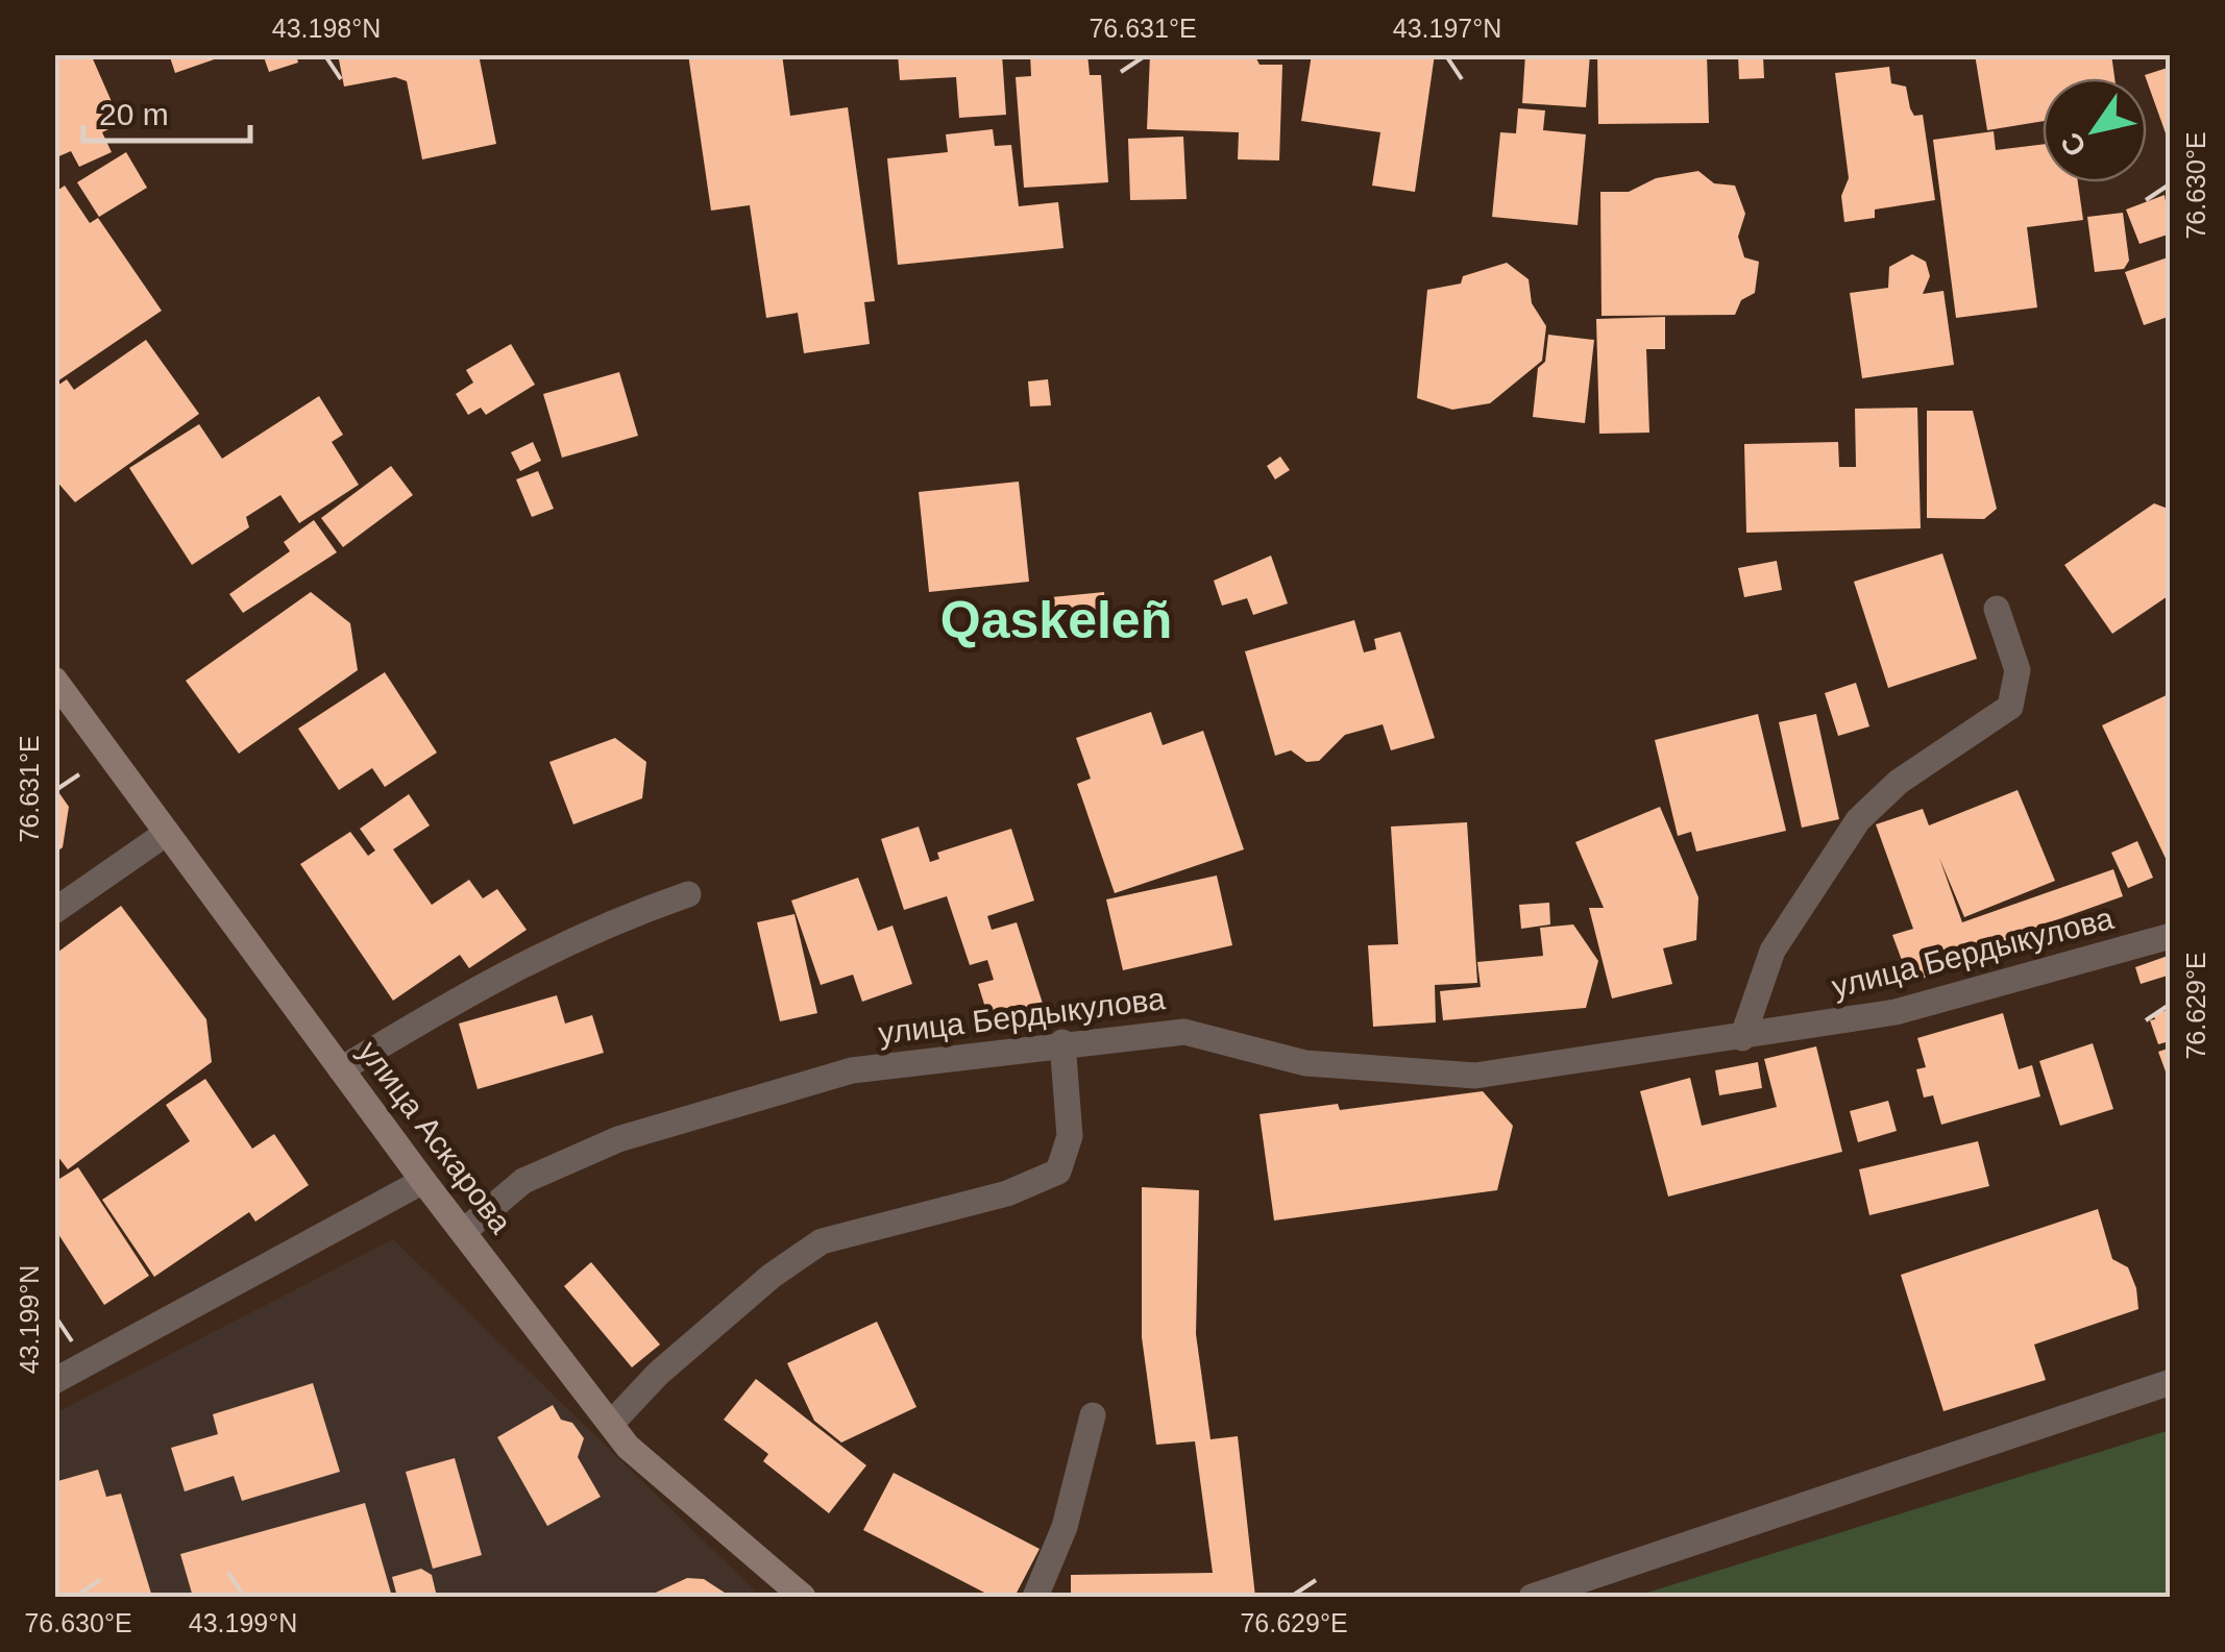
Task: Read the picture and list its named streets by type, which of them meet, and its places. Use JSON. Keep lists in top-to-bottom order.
{
  "streets": {
    "main road": ["улица Аскарова"],
    "street": ["улица Бердыкулова"]
  },
  "crossings": [
    ["улица Бердыкулова", "улица Аскарова"]
  ],
  "districts": ["Qaskeleñ"],
  "scale_bar": "20 m",
  "north": "bottom left",
  "coordinates": [
    "43.198°N",
    "76.631°E",
    "43.197°N",
    "76.630°E",
    "76.629°E",
    "43.199°N"
  ]
}
